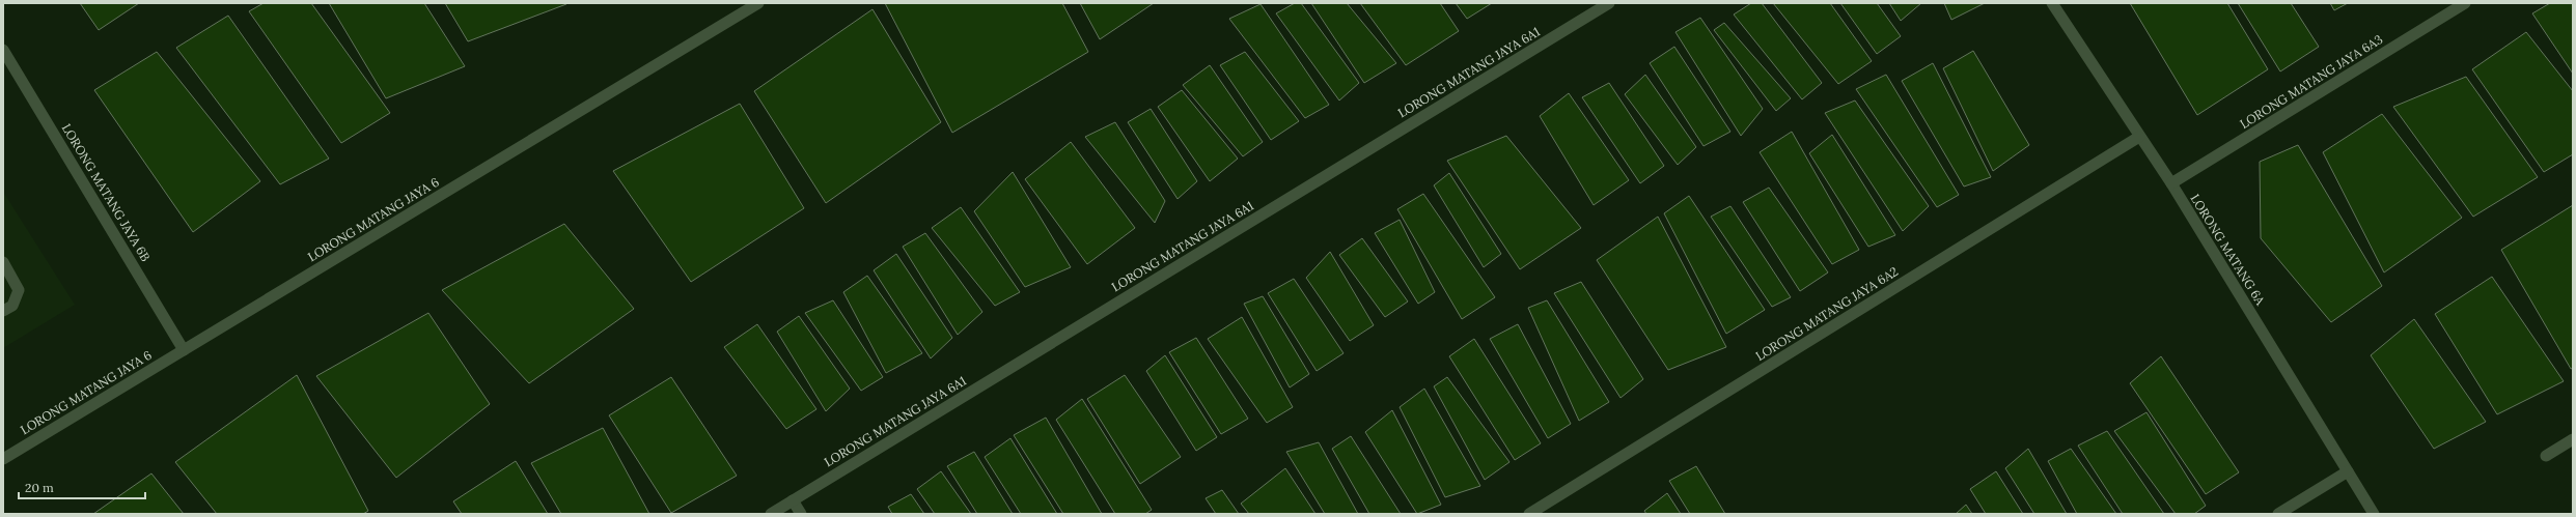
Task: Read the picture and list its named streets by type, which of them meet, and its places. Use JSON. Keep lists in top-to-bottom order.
{
  "streets": {
    "street": [
      "LORONG MATANG JAYA 6A1",
      "LORONG MATANG JAYA 6A3",
      "LORONG MATANG JAYA 6B",
      "LORONG MATANG JAYA 6",
      "LORONG MATANG 6A",
      "LORONG MATANG JAYA 6A2"
    ]
  },
  "crossings": [
    ["LORONG MATANG JAYA 6A3", "LORONG MATANG 6A"],
    ["LORONG MATANG JAYA 6B", "LORONG MATANG JAYA 6"],
    ["LORONG MATANG 6A", "LORONG MATANG JAYA 6A2"]
  ],
  "scale_bar": "20 m"
}
